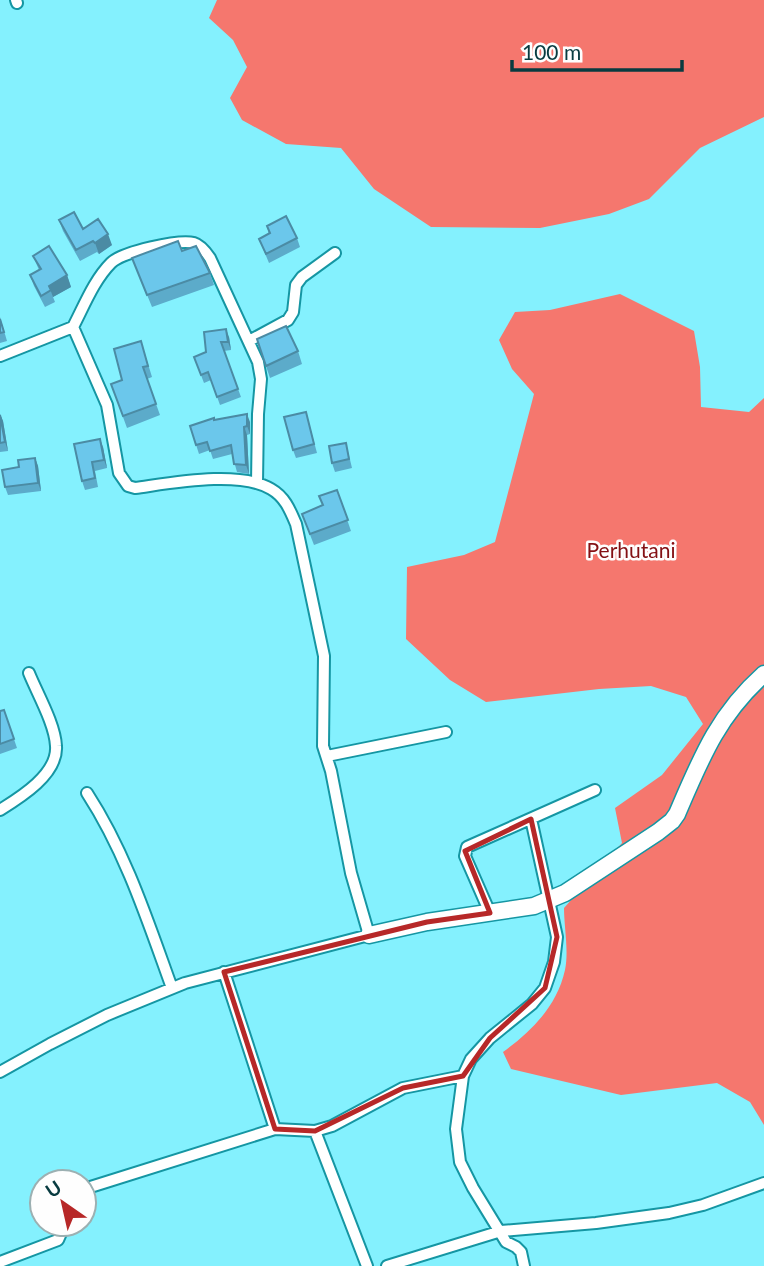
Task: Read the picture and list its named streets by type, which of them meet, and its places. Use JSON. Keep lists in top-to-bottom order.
{
  "parks": ["Perhutani"],
  "scale_bar": "100 m",
  "north": "top left"
}
